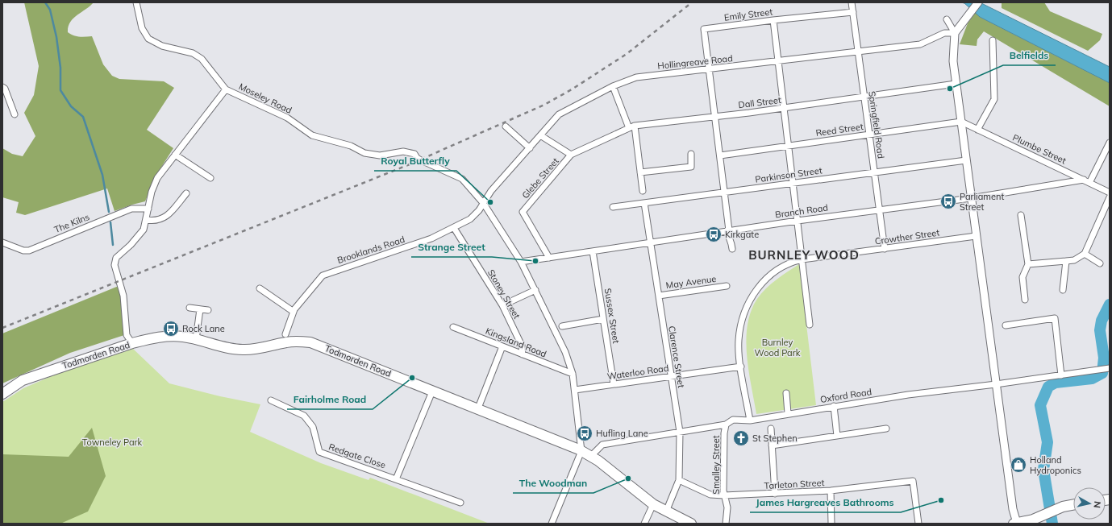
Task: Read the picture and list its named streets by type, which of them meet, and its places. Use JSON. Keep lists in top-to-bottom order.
{
  "streets": {
    "highway": ["Todmorden Road"],
    "street": [
      "Emily Street",
      "Hollingreave Road",
      "Moseley Road",
      "Dall Street",
      "Springfield Road",
      "Reed Street",
      "Plumbe Street",
      "Parkinson Street",
      "Glebe Street",
      "Branch Road",
      "The Kilns",
      "Crowther Street",
      "Brooklands Road",
      "May Avenue",
      "Stoney Street",
      "Sussex Street",
      "Kingsland Road",
      "Clarence Street",
      "Waterloo Road",
      "Oxford Road",
      "Redgate Close",
      "Smalley Street",
      "Tarleton Street"
    ]
  },
  "crossings": [
    ["Emily Street", "Hollingreave Road"],
    ["Emily Street", "Springfield Road"],
    ["Hollingreave Road", "Moseley Road"],
    ["Hollingreave Road", "Springfield Road"],
    ["Hollingreave Road", "Brooklands Road"],
    ["Moseley Road", "Brooklands Road"],
    ["Dall Street", "Springfield Road"],
    ["Dall Street", "Glebe Street"],
    ["Springfield Road", "Reed Street"],
    ["Springfield Road", "Parkinson Street"],
    ["Springfield Road", "Branch Road"],
    ["Springfield Road", "Crowther Street"],
    ["Reed Street", "Plumbe Street"],
    ["Plumbe Street", "Branch Road"],
    ["Parkinson Street", "Clarence Street"],
    ["Glebe Street", "Branch Road"],
    ["Branch Road", "Sussex Street"],
    ["Branch Road", "Clarence Street"],
    ["Crowther Street", "Waterloo Road"],
    ["Crowther Street", "Oxford Road"],
    ["Brooklands Road", "Stoney Street"],
    ["May Avenue", "Clarence Street"],
    ["Stoney Street", "Kingsland Road"],
    ["Sussex Street", "Waterloo Road"],
    ["Todmorden Road", "Clarence Street"],
    ["Todmorden Road", "Oxford Road"],
    ["Clarence Street", "Waterloo Road"],
    ["Clarence Street", "Oxford Road"],
    ["Clarence Street", "Tarleton Street"],
    ["Oxford Road", "Smalley Street"],
    ["Smalley Street", "Tarleton Street"]
  ],
  "districts": ["BURNLEY WOOD"],
  "parks": ["Burnley Wood Park", "Towneley Park"],
  "places": {
    "other": [
      "Belfields",
      "Royal Butterfly",
      "Strange Street",
      "Fairholme Road",
      "The Woodman",
      "James Hargreaves Bathrooms"
    ],
    "bus stop": [
      "Parliament Street",
      "Kirkgate",
      "Rock Lane",
      "Hufling Lane"
    ],
    "church": ["St Stephen"],
    "shop": ["Holland Hydroponics"]
  },
  "north": "right"
}
